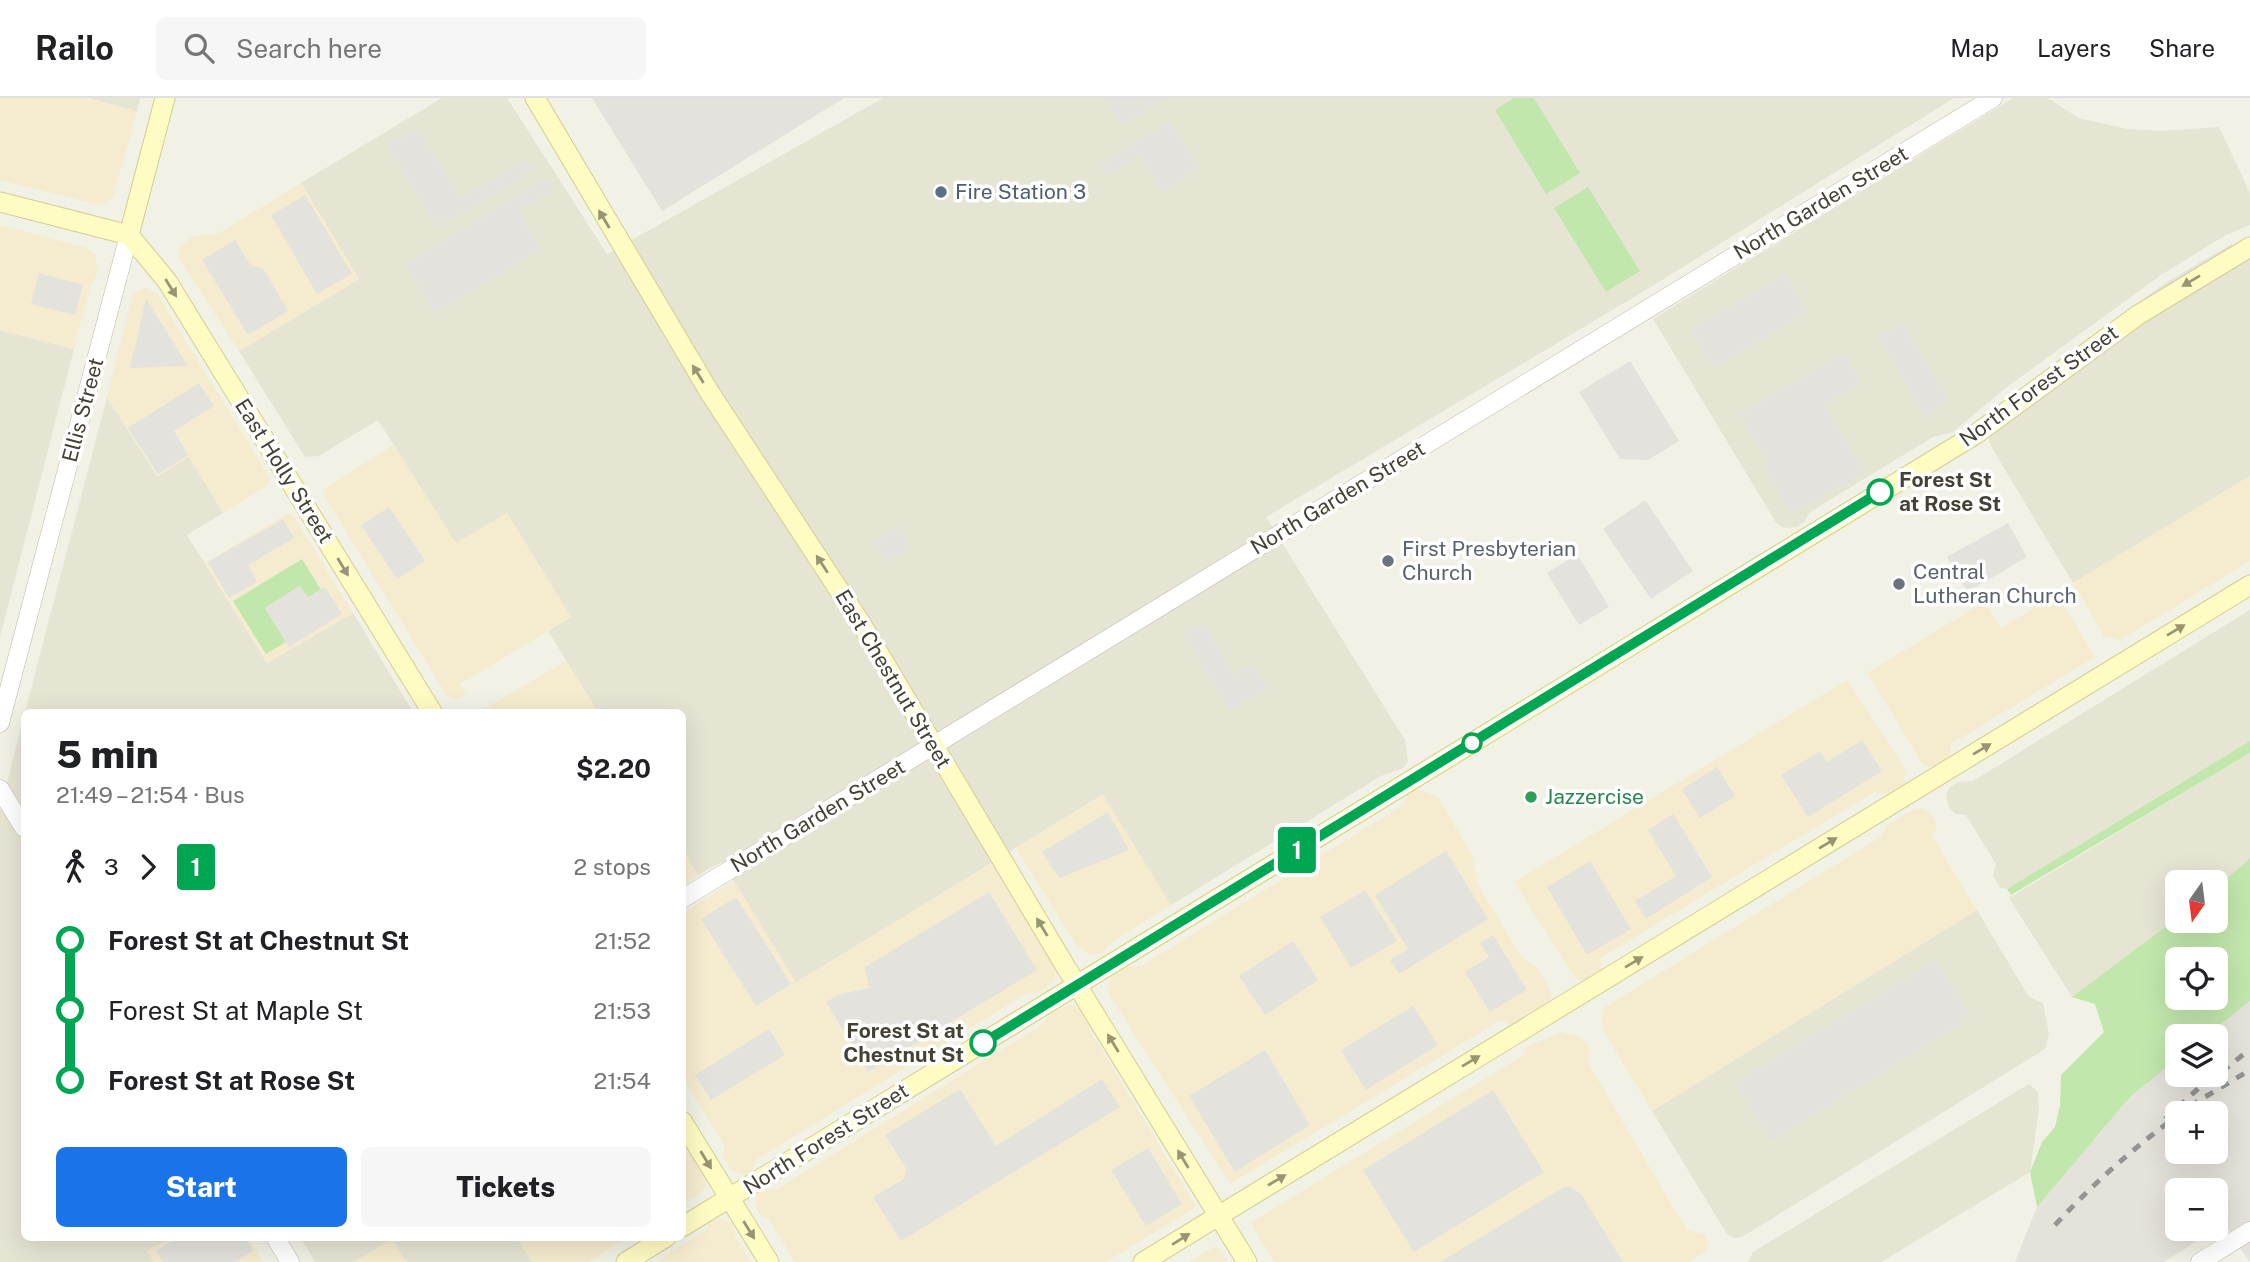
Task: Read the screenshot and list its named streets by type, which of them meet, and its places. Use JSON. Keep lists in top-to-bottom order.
{
  "streets": {
    "main road": [
      "North Forest Street",
      "Ellis Street",
      "East Holly Street",
      "East Chestnut Street"
    ],
    "street": ["North Garden Street"]
  },
  "crossings": [
    ["North Garden Street", "East Chestnut Street"],
    ["North Forest Street", "East Chestnut Street"],
    ["Ellis Street", "East Holly Street"]
  ],
  "one_way": ["North Forest Street", "East Holly Street", "East Chestnut Street"],
  "places": [
    "Fire Station 3",
    "Forest St at Rose St",
    "First Presbyterian Church",
    "Central Lutheran Church",
    "Jazzercise",
    "Forest St at Chestnut St"
  ],
  "lines": ["bus line 1"],
  "north": "bottom",
  "page": {
    "header": "Railo",
    "search": "Search here",
    "nav": ["Map", "Layers", "Share"],
    "on_map": "1",
    "heading": ["5 min", "21:49 – 21:54 · Bus", "$2.20"],
    "legs": ["3", "1", "2 stops"],
    "map_buttons": ["+", "−"],
    "list": [
      {
        "name": "Forest St at Chestnut St",
        "value": "21:52"
      },
      {
        "name": "Forest St at Maple St",
        "value": "21:53"
      },
      {
        "name": "Forest St at Rose St",
        "value": "21:54"
      }
    ],
    "buttons": ["Start", "Tickets"]
  }
}
